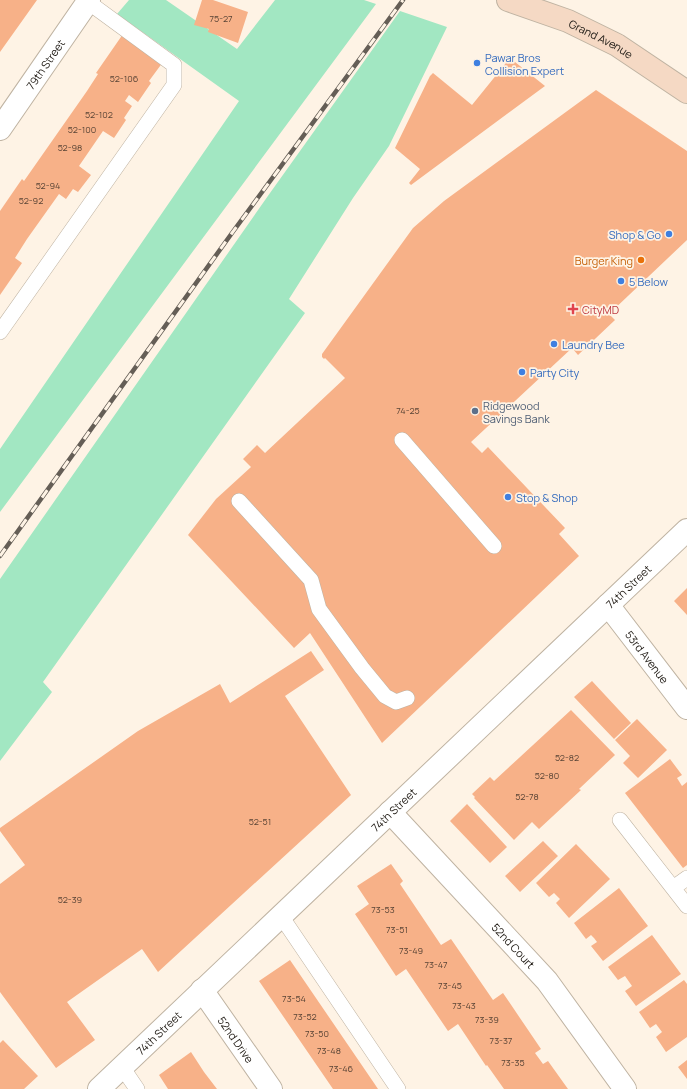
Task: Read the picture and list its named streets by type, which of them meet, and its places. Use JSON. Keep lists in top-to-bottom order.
{
  "streets": {
    "main road": ["Grand Avenue"],
    "street": [
      "79th Street",
      "74th Street",
      "53rd Avenue",
      "52nd Court",
      "52nd Drive"
    ]
  },
  "crossings": [
    ["74th Street", "53rd Avenue"],
    ["74th Street", "52nd Court"],
    ["74th Street", "52nd Drive"]
  ],
  "places": {
    "other": [
      "Pawar Bros Collision Expert",
      "Shop & Go",
      "Burger King",
      "5 Below",
      "Laundry Bee",
      "Party City",
      "Ridgewood Savings Bank",
      "Stop & Shop"
    ],
    "health": ["CityMD"]
  },
  "house_numbers": [
    "75-27",
    "52-106",
    "52-102",
    "52-100",
    "52-98",
    "52-94",
    "52-92",
    "74-25",
    "52-82",
    "52-80",
    "52-78",
    "52-51",
    "52-39",
    "73-53",
    "73-51",
    "73-49",
    "73-47",
    "73-45",
    "73-54",
    "73-43",
    "73-52",
    "73-39",
    "73-50",
    "73-37",
    "73-48",
    "73-35",
    "73-46"
  ]
}
